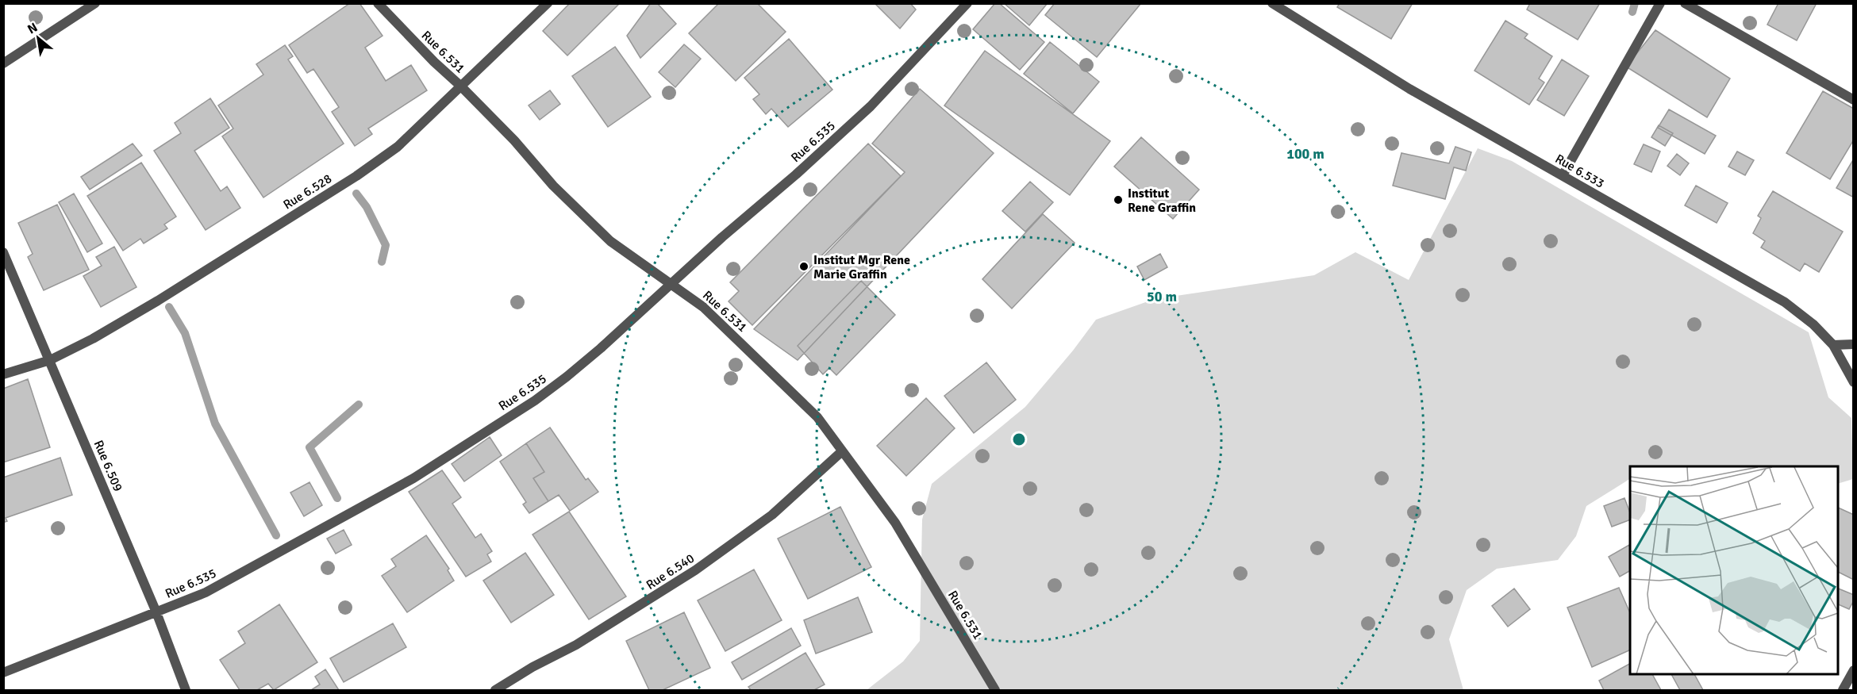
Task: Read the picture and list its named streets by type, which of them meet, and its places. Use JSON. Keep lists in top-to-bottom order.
{
  "streets": {
    "street": [
      "Rue 6.531",
      "Rue 6.535",
      "Rue 6.533",
      "Rue 6.528",
      "Rue 6.509",
      "Rue 6.540"
    ]
  },
  "crossings": [
    ["Rue 6.531", "Rue 6.535"],
    ["Rue 6.531", "Rue 6.528"],
    ["Rue 6.531", "Rue 6.540"],
    ["Rue 6.535", "Rue 6.509"],
    ["Rue 6.528", "Rue 6.509"]
  ],
  "places": ["Institut Rene Graffin", "Institut Mgr Rene Marie Graffin"],
  "north": "top left",
  "rings": ["100 m", "50 m"]
}
